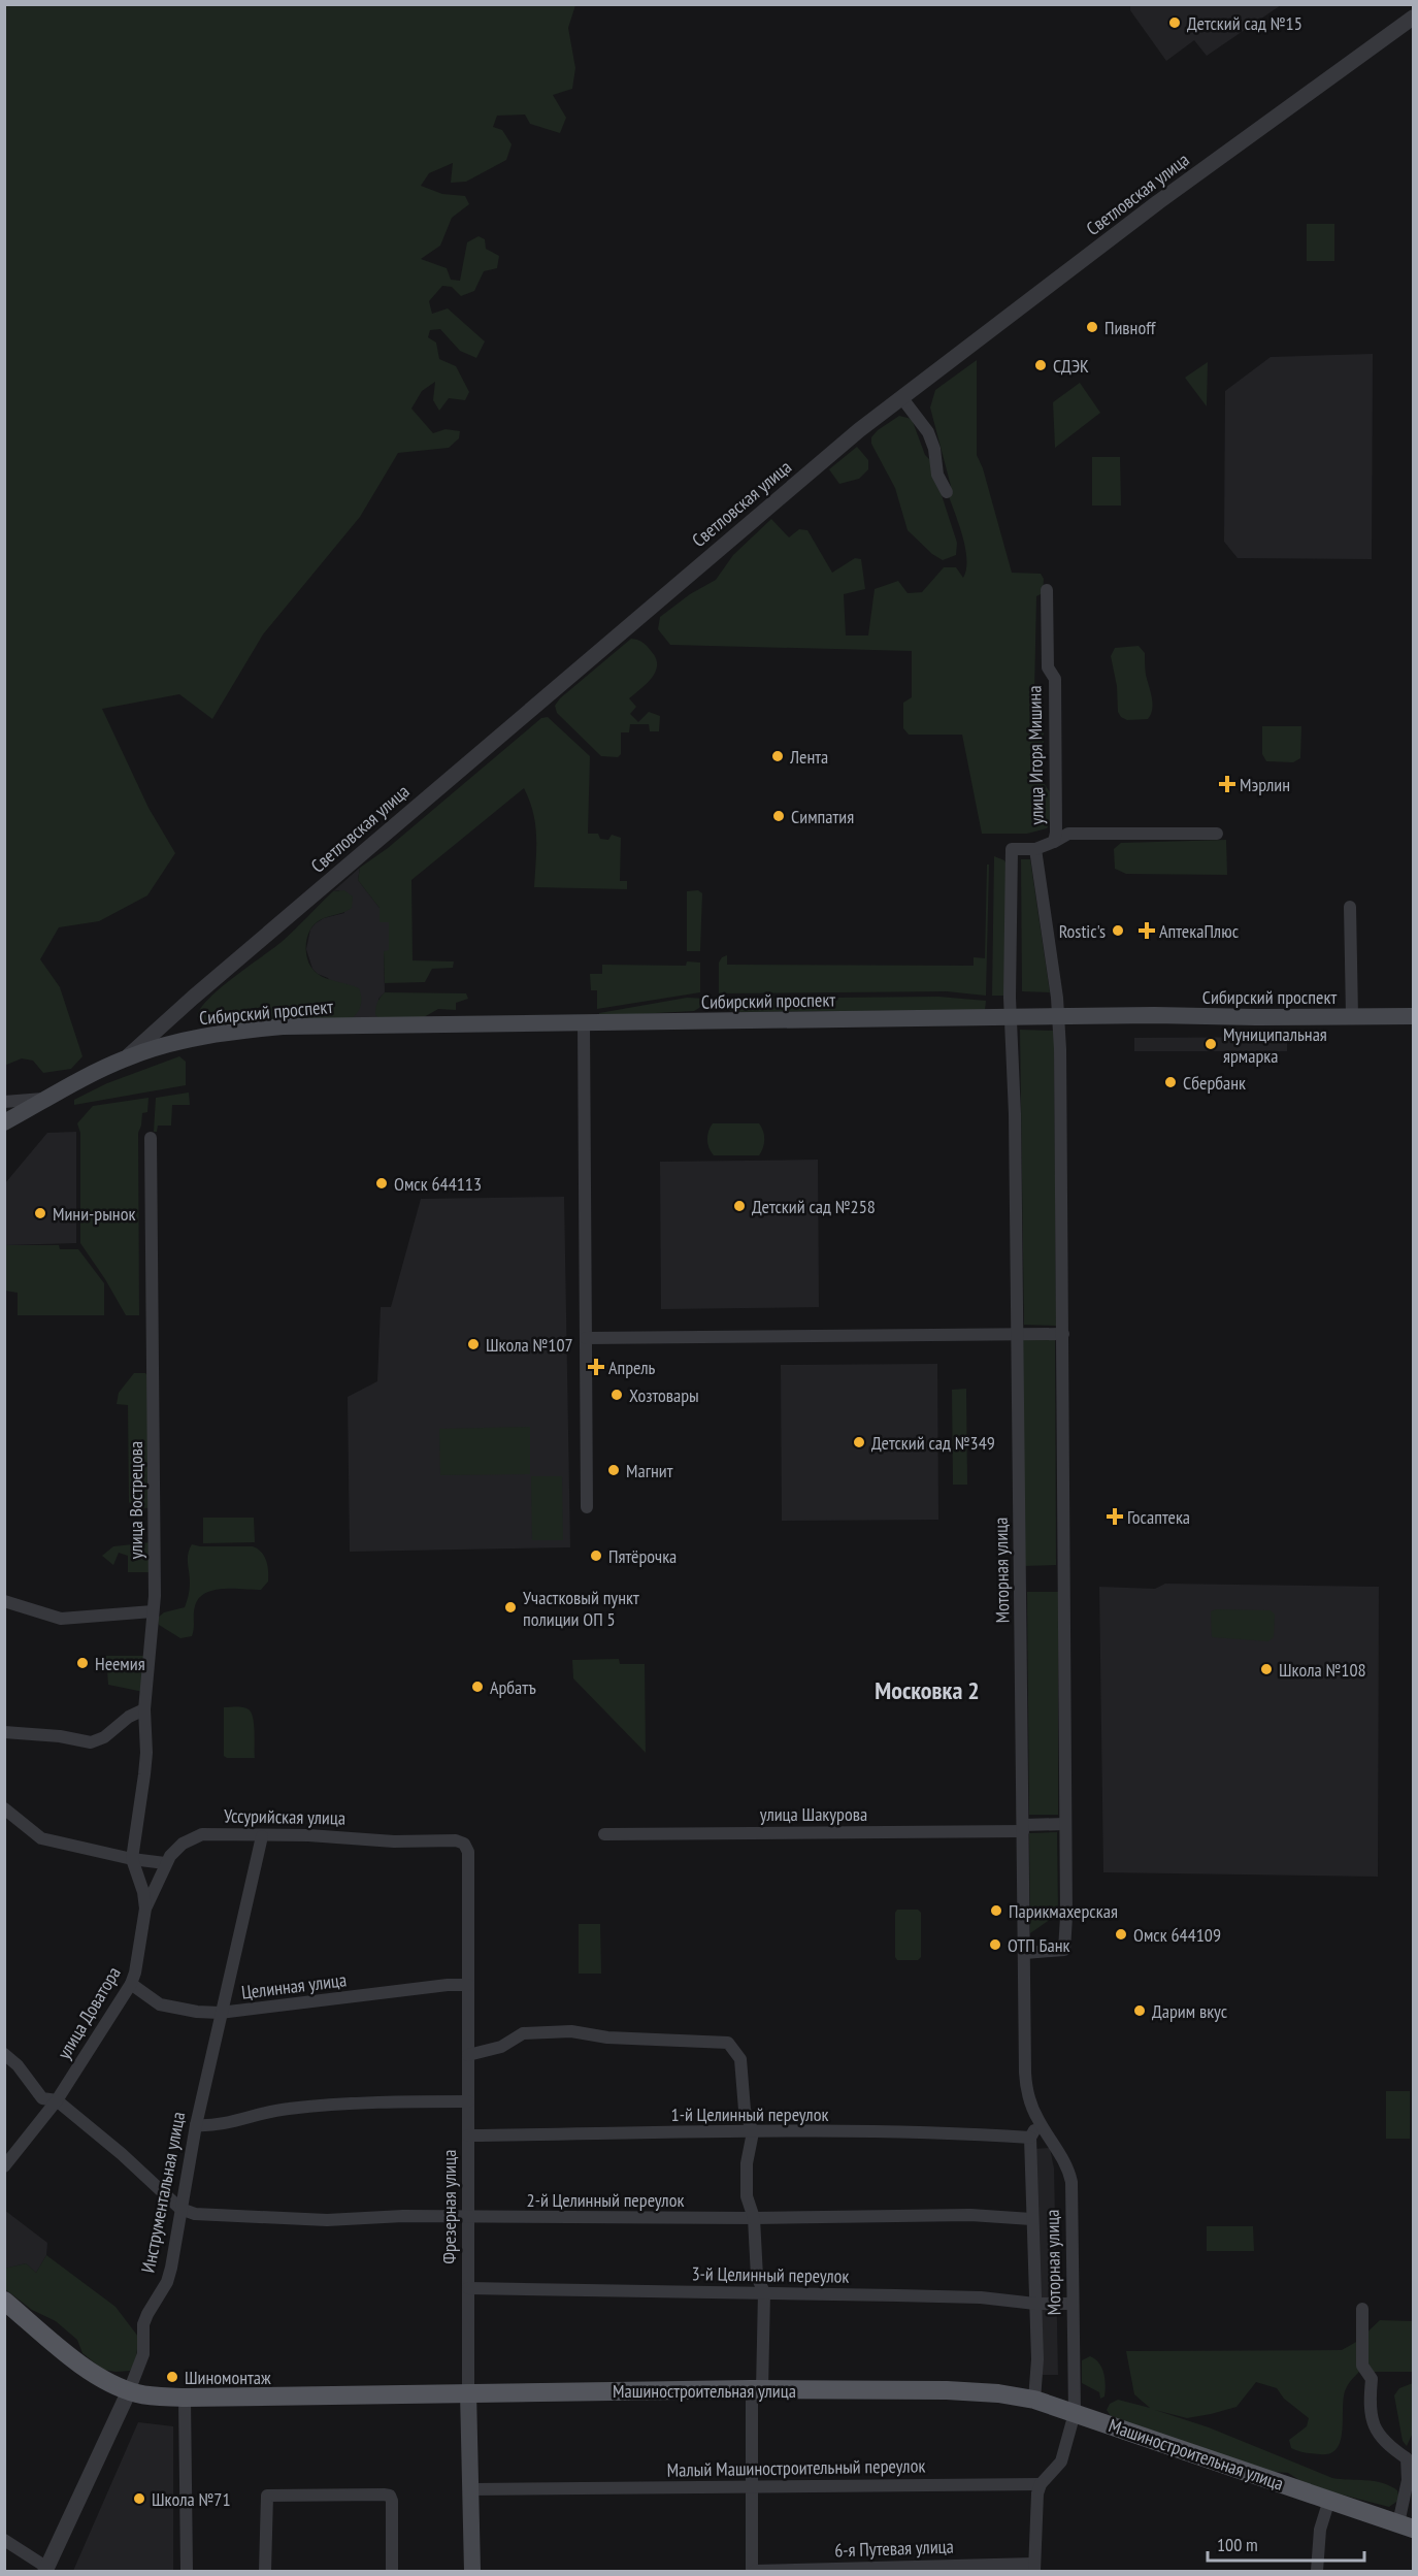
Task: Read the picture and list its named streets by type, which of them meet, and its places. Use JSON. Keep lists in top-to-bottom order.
{
  "streets": {
    "main road": ["Сибирский проспект", "Фрезерная улица", "Машиностроительная улица"],
    "street": [
      "Светловская улица",
      "улица Игоря Мишина",
      "улица Вострецова",
      "Моторная улица",
      "улица Шакурова",
      "Уссурийская улица",
      "Целинная улица",
      "улица Доватора",
      "1-й Целинный переулок",
      "Инструментальная улица",
      "2-й Целинный переулок",
      "3-й Целинный переулок",
      "Малый Машиностроительный переулок",
      "6-я Путевая улица"
    ]
  },
  "crossings": [
    ["Светловская улица", "Сибирский проспект"],
    ["улица Игоря Мишина", "Сибирский проспект"],
    ["улица Игоря Мишина", "Моторная улица"],
    ["Сибирский проспект", "Моторная улица"],
    ["улица Вострецова", "улица Доватора"],
    ["Моторная улица", "улица Шакурова"],
    ["Моторная улица", "1-й Целинный переулок"],
    ["Моторная улица", "2-й Целинный переулок"],
    ["Моторная улица", "3-й Целинный переулок"],
    ["Моторная улица", "Машиностроительная улица"],
    ["Уссурийская улица", "улица Доватора"],
    ["Уссурийская улица", "Инструментальная улица"],
    ["Уссурийская улица", "Фрезерная улица"],
    ["Целинная улица", "улица Доватора"],
    ["Целинная улица", "Инструментальная улица"],
    ["Целинная улица", "Фрезерная улица"],
    ["1-й Целинный переулок", "Фрезерная улица"],
    ["Инструментальная улица", "2-й Целинный переулок"],
    ["Инструментальная улица", "Машиностроительная улица"],
    ["2-й Целинный переулок", "Фрезерная улица"],
    ["Фрезерная улица", "3-й Целинный переулок"],
    ["Фрезерная улица", "Машиностроительная улица"],
    ["Фрезерная улица", "Малый Машиностроительный переулок"]
  ],
  "districts": ["Московка 2"],
  "places": {
    "other": [
      "Детский сад №15",
      "Пивноff",
      "СДЭК",
      "Лента",
      "Симпатия",
      "Rostic's",
      "Муниципальная ярмарка",
      "Сбербанк",
      "Омск 644113",
      "Детский сад №258",
      "Мини-рынок",
      "Школа №107",
      "Хозтовары",
      "Детский сад №349",
      "Магнит",
      "Пятёрочка",
      "Участковый пункт полиции ОП 5",
      "Неемия",
      "Школа №108",
      "Арбатъ",
      "Парикмахерская",
      "Омск 644109",
      "ОТП Банк",
      "Дарим вкус",
      "Шиномонтаж",
      "Школа №71"
    ],
    "health": [
      "Мэрлин",
      "АптекаПлюс",
      "Апрель",
      "Госаптека"
    ]
  },
  "scale_bar": "100 m"
}
